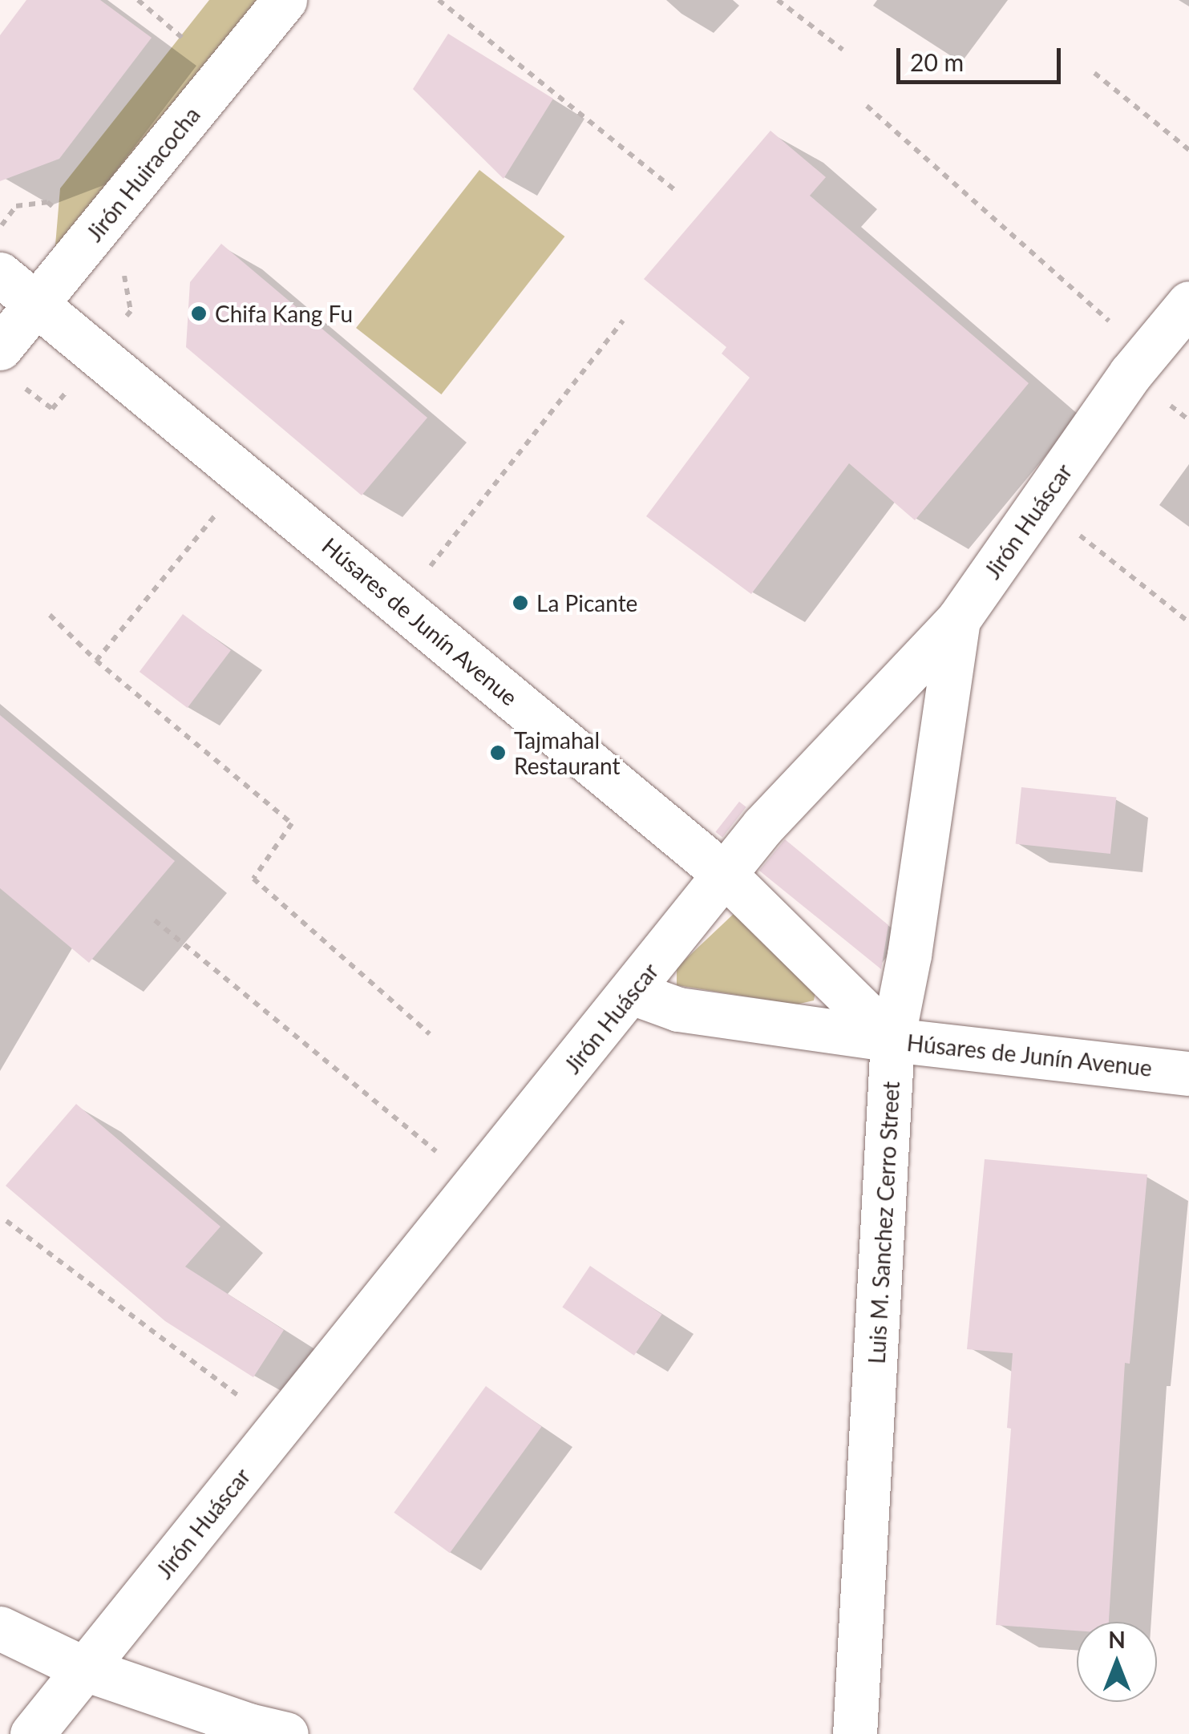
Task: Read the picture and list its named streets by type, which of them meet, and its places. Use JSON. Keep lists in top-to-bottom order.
{
  "streets": {
    "street": [
      "Jirón Huiracocha",
      "Jirón Huáscar",
      "Húsares de Junín Avenue",
      "Luis M. Sanchez Cerro Street"
    ]
  },
  "crossings": [
    ["Jirón Huiracocha", "Húsares de Junín Avenue"],
    ["Jirón Huáscar", "Húsares de Junín Avenue"],
    ["Jirón Huáscar", "Luis M. Sanchez Cerro Street"],
    ["Húsares de Junín Avenue", "Luis M. Sanchez Cerro Street"]
  ],
  "places": ["Chifa Kang Fu", "La Picante", "Tajmahal Restaurant"],
  "scale_bar": "20 m",
  "north": "top"
}
